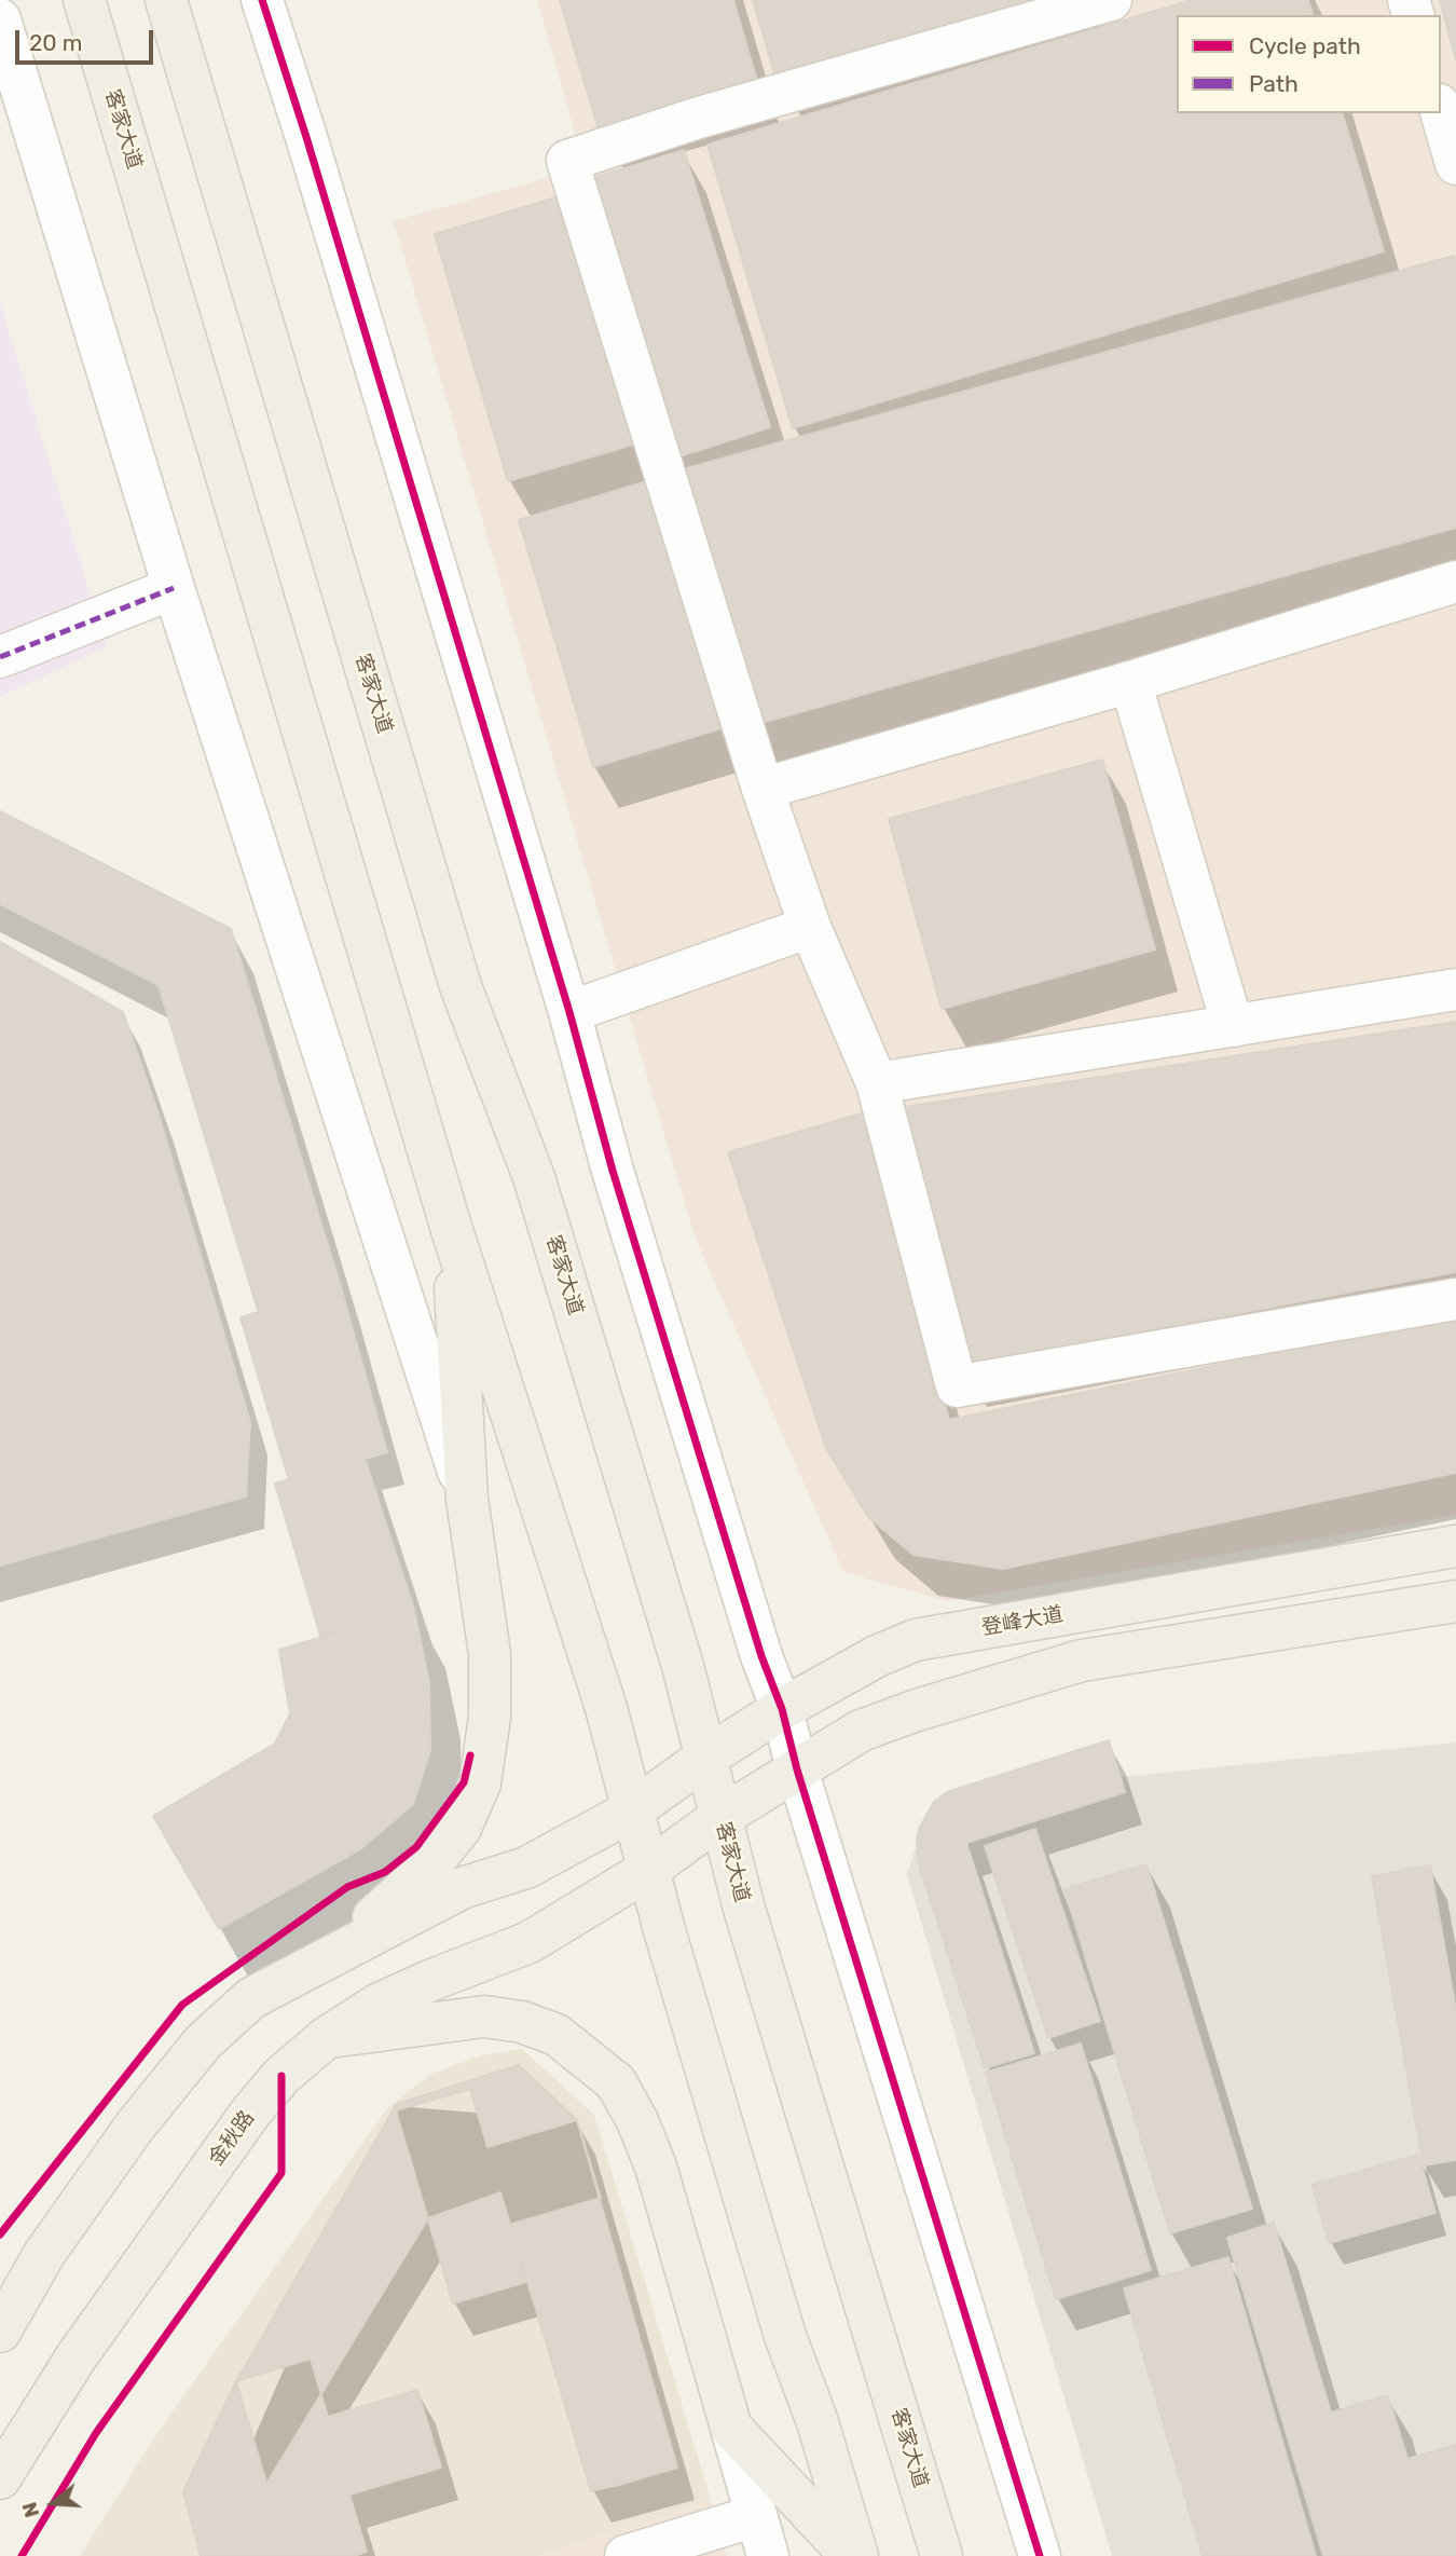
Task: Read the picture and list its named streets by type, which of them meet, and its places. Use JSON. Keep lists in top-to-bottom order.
{
  "streets": {
    "main road": ["客家大道", "登峰大道", "金秋路"]
  },
  "crossings": [
    ["客家大道", "登峰大道"],
    ["客家大道", "金秋路"]
  ],
  "legend": ["Cycle path", "Path"],
  "scale_bar": "20 m",
  "north": "left"
}
